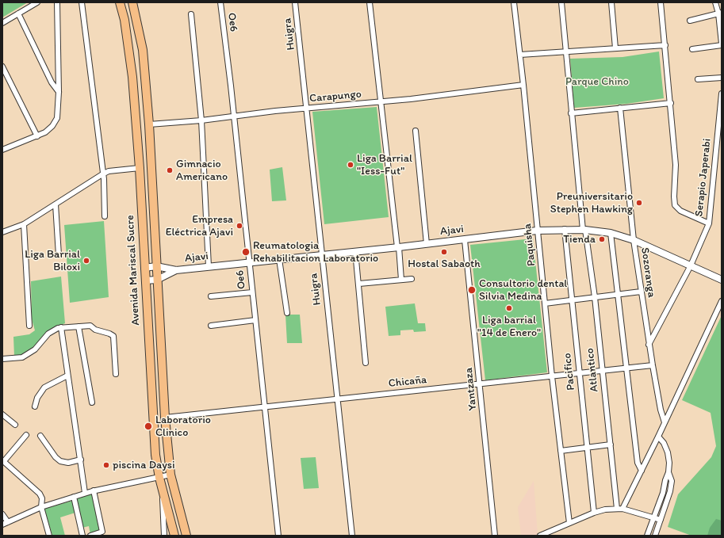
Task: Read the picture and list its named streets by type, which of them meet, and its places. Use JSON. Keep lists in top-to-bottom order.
{
  "streets": {
    "main road": ["Avenida Mariscal Sucre"],
    "street": [
      "Oe6",
      "Huigra",
      "Carapungo",
      "Serapio Japerabi",
      "Ajavi",
      "Paquisha",
      "Sozoranga",
      "Atlantico",
      "Pacifico",
      "Chicaña",
      "Yantzaza"
    ]
  },
  "crossings": [
    ["Oe6", "Carapungo"],
    ["Oe6", "Ajavi"],
    ["Oe6", "Chicaña"],
    ["Huigra", "Carapungo"],
    ["Huigra", "Ajavi"],
    ["Huigra", "Chicaña"],
    ["Carapungo", "Paquisha"],
    ["Carapungo", "Avenida Mariscal Sucre"],
    ["Serapio Japerabi", "Ajavi"],
    ["Serapio Japerabi", "Sozoranga"],
    ["Ajavi", "Paquisha"],
    ["Ajavi", "Avenida Mariscal Sucre"],
    ["Ajavi", "Sozoranga"],
    ["Ajavi", "Atlantico"],
    ["Ajavi", "Pacifico"],
    ["Ajavi", "Yantzaza"],
    ["Paquisha", "Chicaña"],
    ["Avenida Mariscal Sucre", "Chicaña"],
    ["Sozoranga", "Chicaña"],
    ["Atlantico", "Chicaña"],
    ["Pacifico", "Chicaña"],
    ["Chicaña", "Yantzaza"]
  ],
  "parks": ["Parque Chino"],
  "places": [
    "Liga Barrial \"Iess-Fut\"",
    "Gimnacio Americano",
    "Preuniversitario Stephen Hawking",
    "Empresa Eléctrica Ajavi",
    "Tienda",
    "Reumatologia Rehabilitacion Laboratorio",
    "Hostal Sabaoth",
    "Liga Barrial Biloxi",
    "Consultorio dental Silvia Medina",
    "Liga barrial \"14 de Enero\"",
    "Laboratorio Clinico",
    "piscina Daysi"
  ]
}
